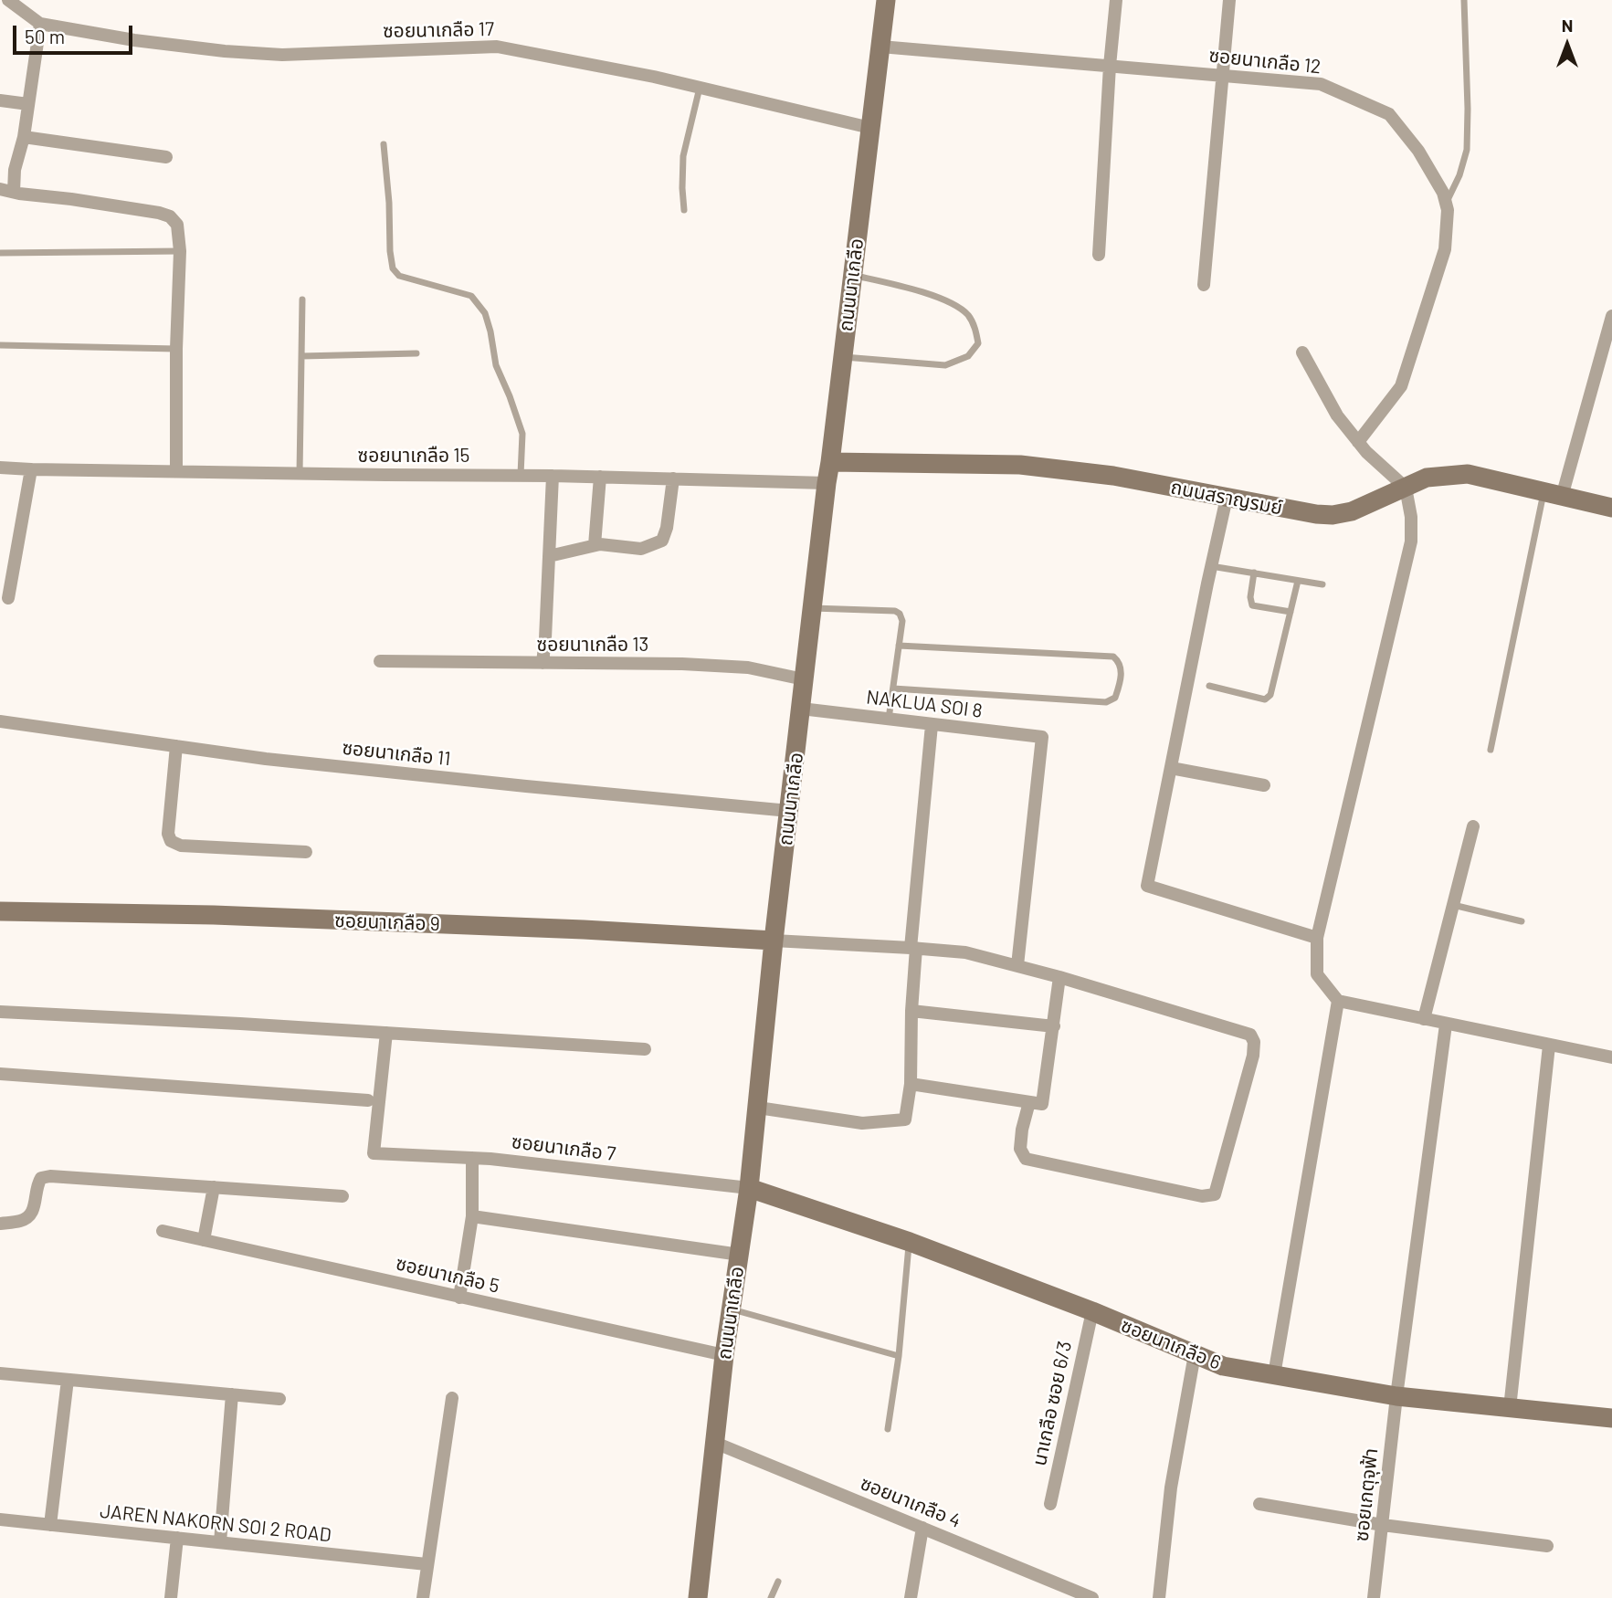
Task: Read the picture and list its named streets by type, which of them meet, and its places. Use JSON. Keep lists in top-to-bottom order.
{
  "streets": {
    "street": [
      "ซอยนาเกลือ 17",
      "ซอยนาเกลือ 12",
      "ถนนนาเกลือ",
      "ซอยนาเกลือ 15",
      "ถนนสราญรมย์",
      "ซอยนาเกลือ 13",
      "NAKLUA SOI 8",
      "ซอยนาเกลือ 11",
      "ซอยนาเกลือ 9",
      "ซอยนาเกลือ 7",
      "ซอยนาเกลือ 5",
      "ซอยนาเกลือ 6",
      "นาเกลือ ซอย 6/3",
      "ซอยเกตุจุฟ้า",
      "ซอยนาเกลือ 4",
      "JAREN NAKORN SOI 2 ROAD"
    ]
  },
  "crossings": [
    ["ซอยนาเกลือ 17", "ถนนนาเกลือ"],
    ["ซอยนาเกลือ 12", "ถนนนาเกลือ"],
    ["ถนนนาเกลือ", "ซอยนาเกลือ 15"],
    ["ถนนนาเกลือ", "ถนนสราญรมย์"],
    ["ถนนนาเกลือ", "ซอยนาเกลือ 13"],
    ["ถนนนาเกลือ", "NAKLUA SOI 8"],
    ["ถนนนาเกลือ", "ซอยนาเกลือ 11"],
    ["ถนนนาเกลือ", "ซอยนาเกลือ 9"],
    ["ถนนนาเกลือ", "ซอยนาเกลือ 7"],
    ["ถนนนาเกลือ", "ซอยนาเกลือ 5"],
    ["ถนนนาเกลือ", "ซอยนาเกลือ 6"],
    ["ถนนนาเกลือ", "ซอยนาเกลือ 4"],
    ["ซอยนาเกลือ 7", "ซอยนาเกลือ 6"],
    ["ซอยนาเกลือ 6", "นาเกลือ ซอย 6/3"],
    ["ซอยนาเกลือ 6", "ซอยเกตุจุฟ้า"]
  ],
  "scale_bar": "50 m",
  "north": "top"
}
